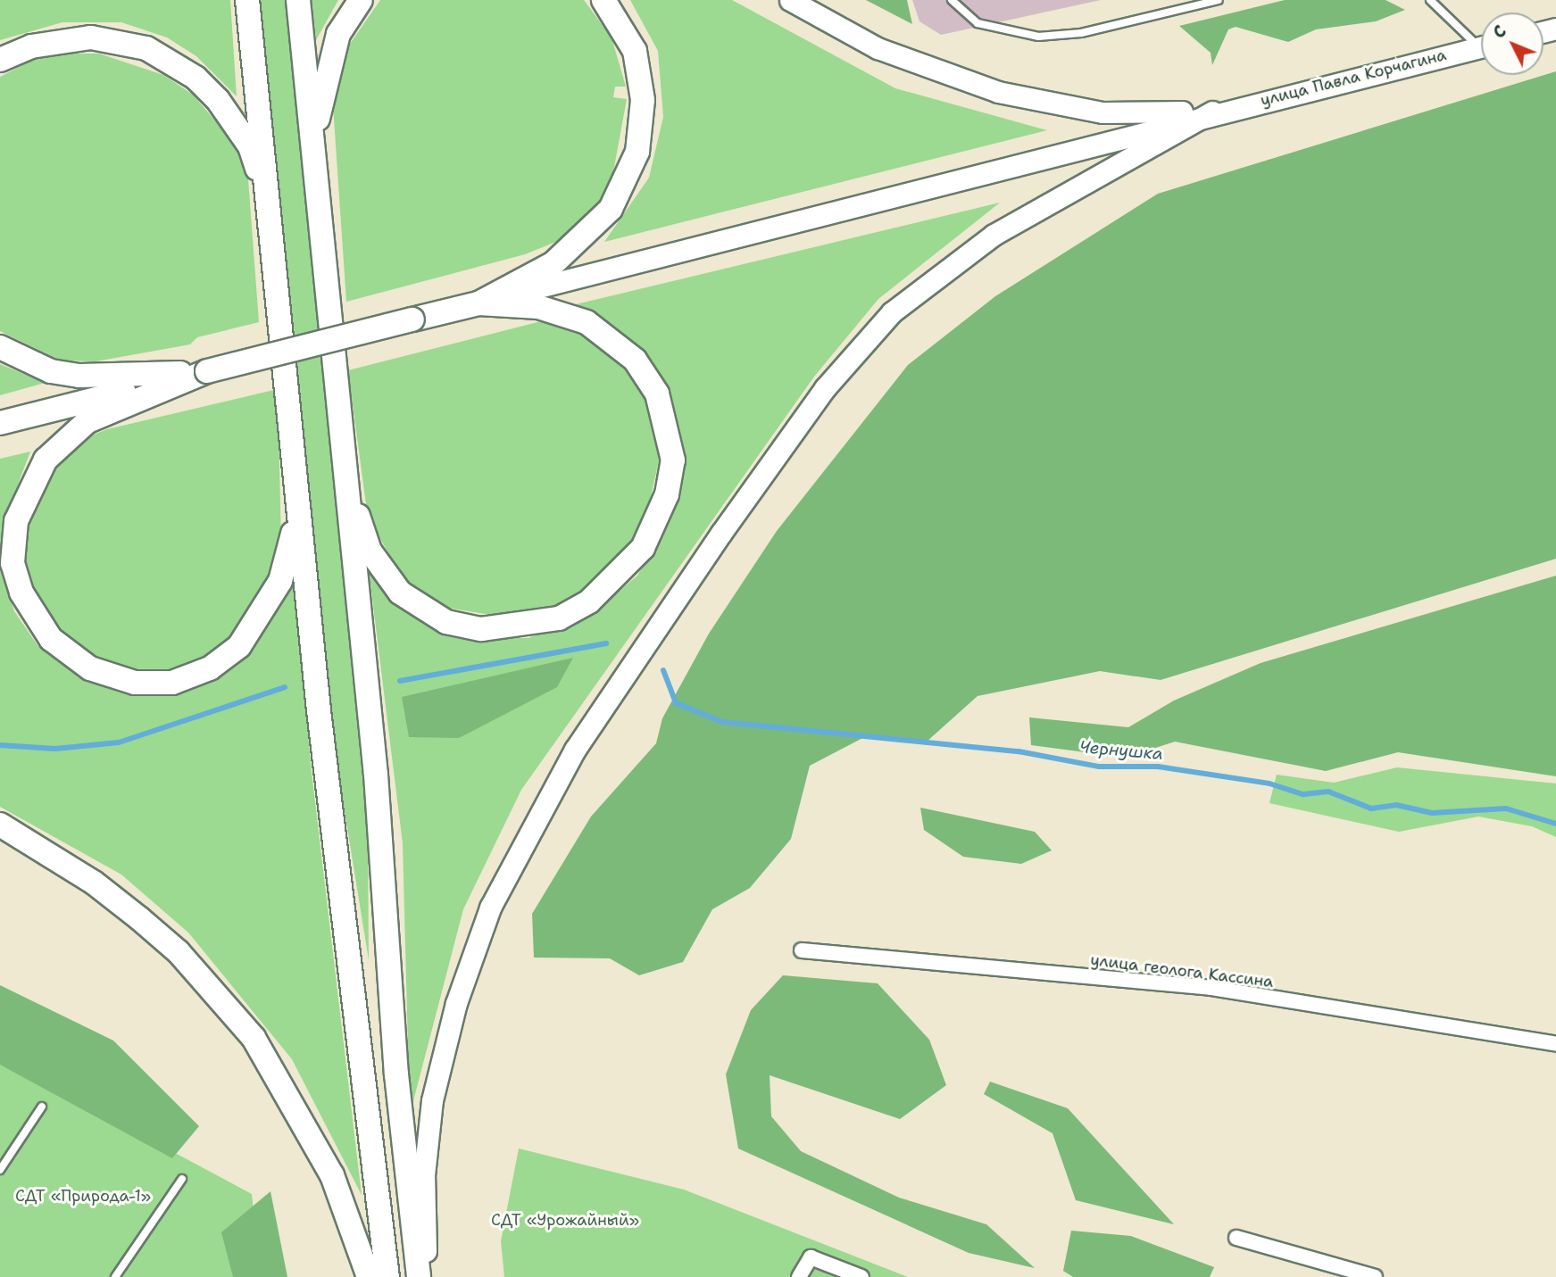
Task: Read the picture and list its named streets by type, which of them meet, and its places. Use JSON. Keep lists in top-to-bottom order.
{
  "streets": {
    "main road": ["улица Павла Корчагина"],
    "street": ["улица геолога Кассина"]
  },
  "water": ["Чернушка"],
  "parks": ["СДТ «Природа-1»", "СДТ «Урожайный»"],
  "north": "top left"
}
